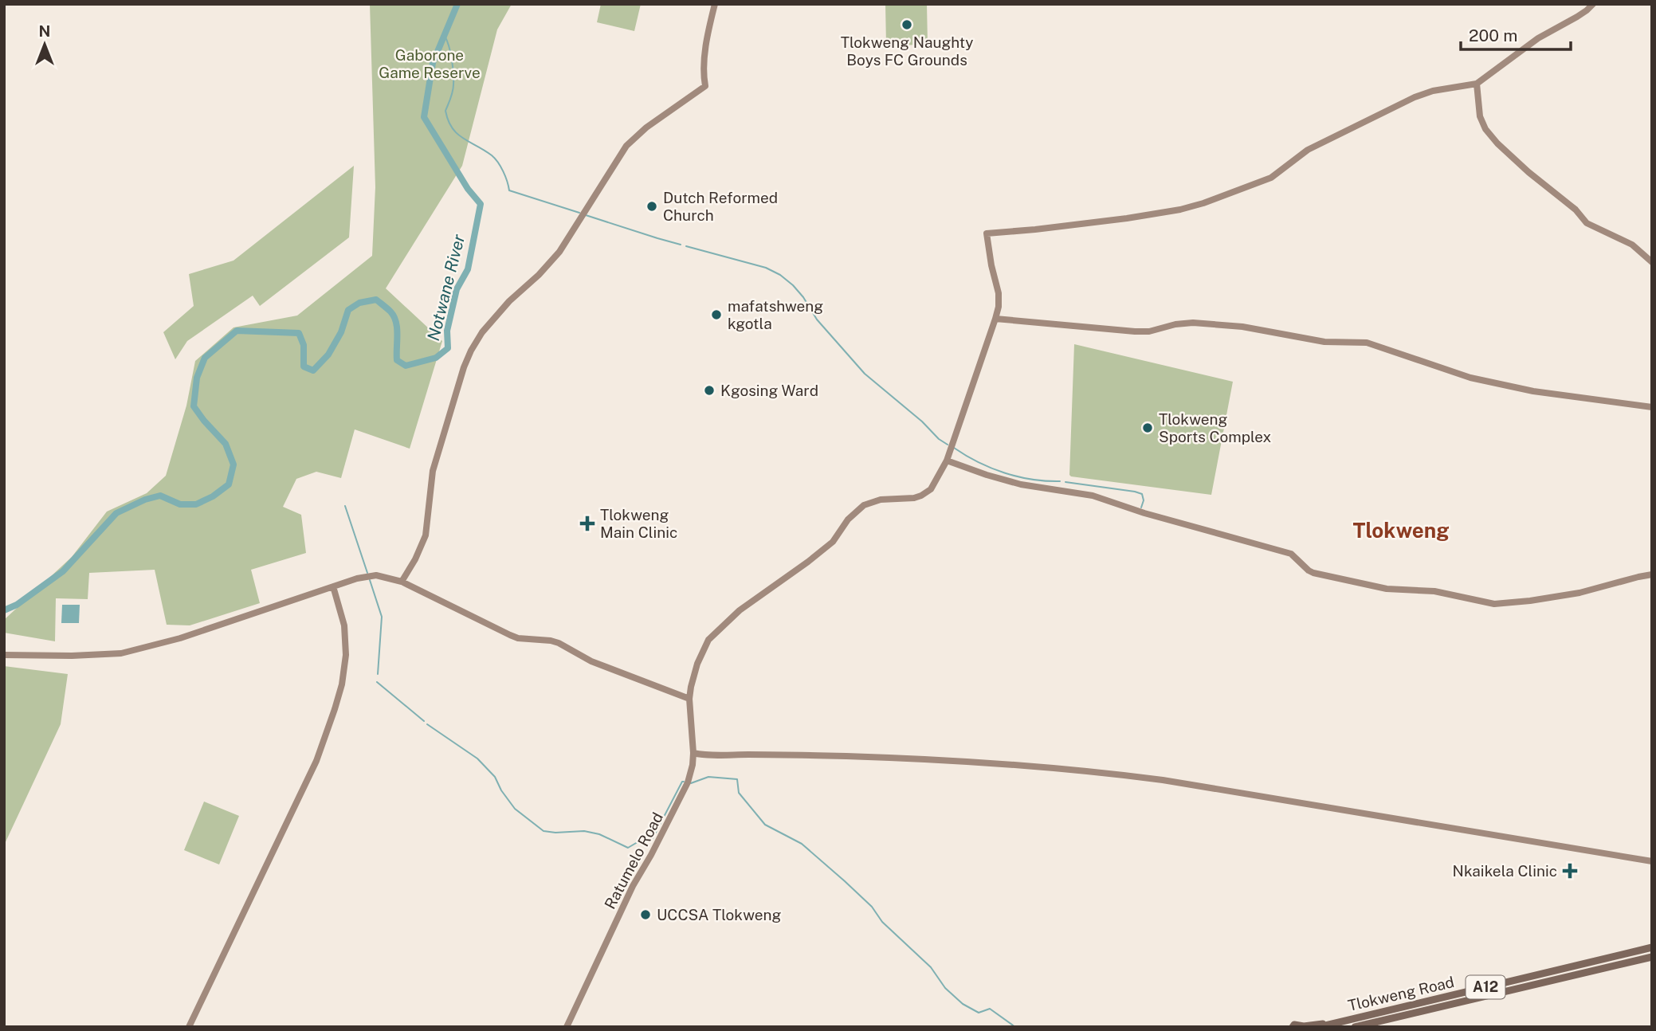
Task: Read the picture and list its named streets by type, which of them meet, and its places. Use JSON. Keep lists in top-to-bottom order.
{
  "streets": {
    "main road": ["A12", "Tlokweng Road"],
    "street": ["Ratumelo Road"]
  },
  "districts": ["Tlokweng"],
  "water": ["Notwane River"],
  "parks": ["Gaborone Game Reserve"],
  "places": {
    "other": [
      "Tlokweng Naughty Boys FC Grounds",
      "Dutch Reformed Church",
      "mafatshweng kgotla",
      "Kgosing Ward",
      "Tlokweng Sports Complex",
      "UCCSA Tlokweng"
    ],
    "health": ["Tlokweng Main Clinic", "Nkaikela Clinic"]
  },
  "scale_bar": "200 m",
  "north": "top"
}
